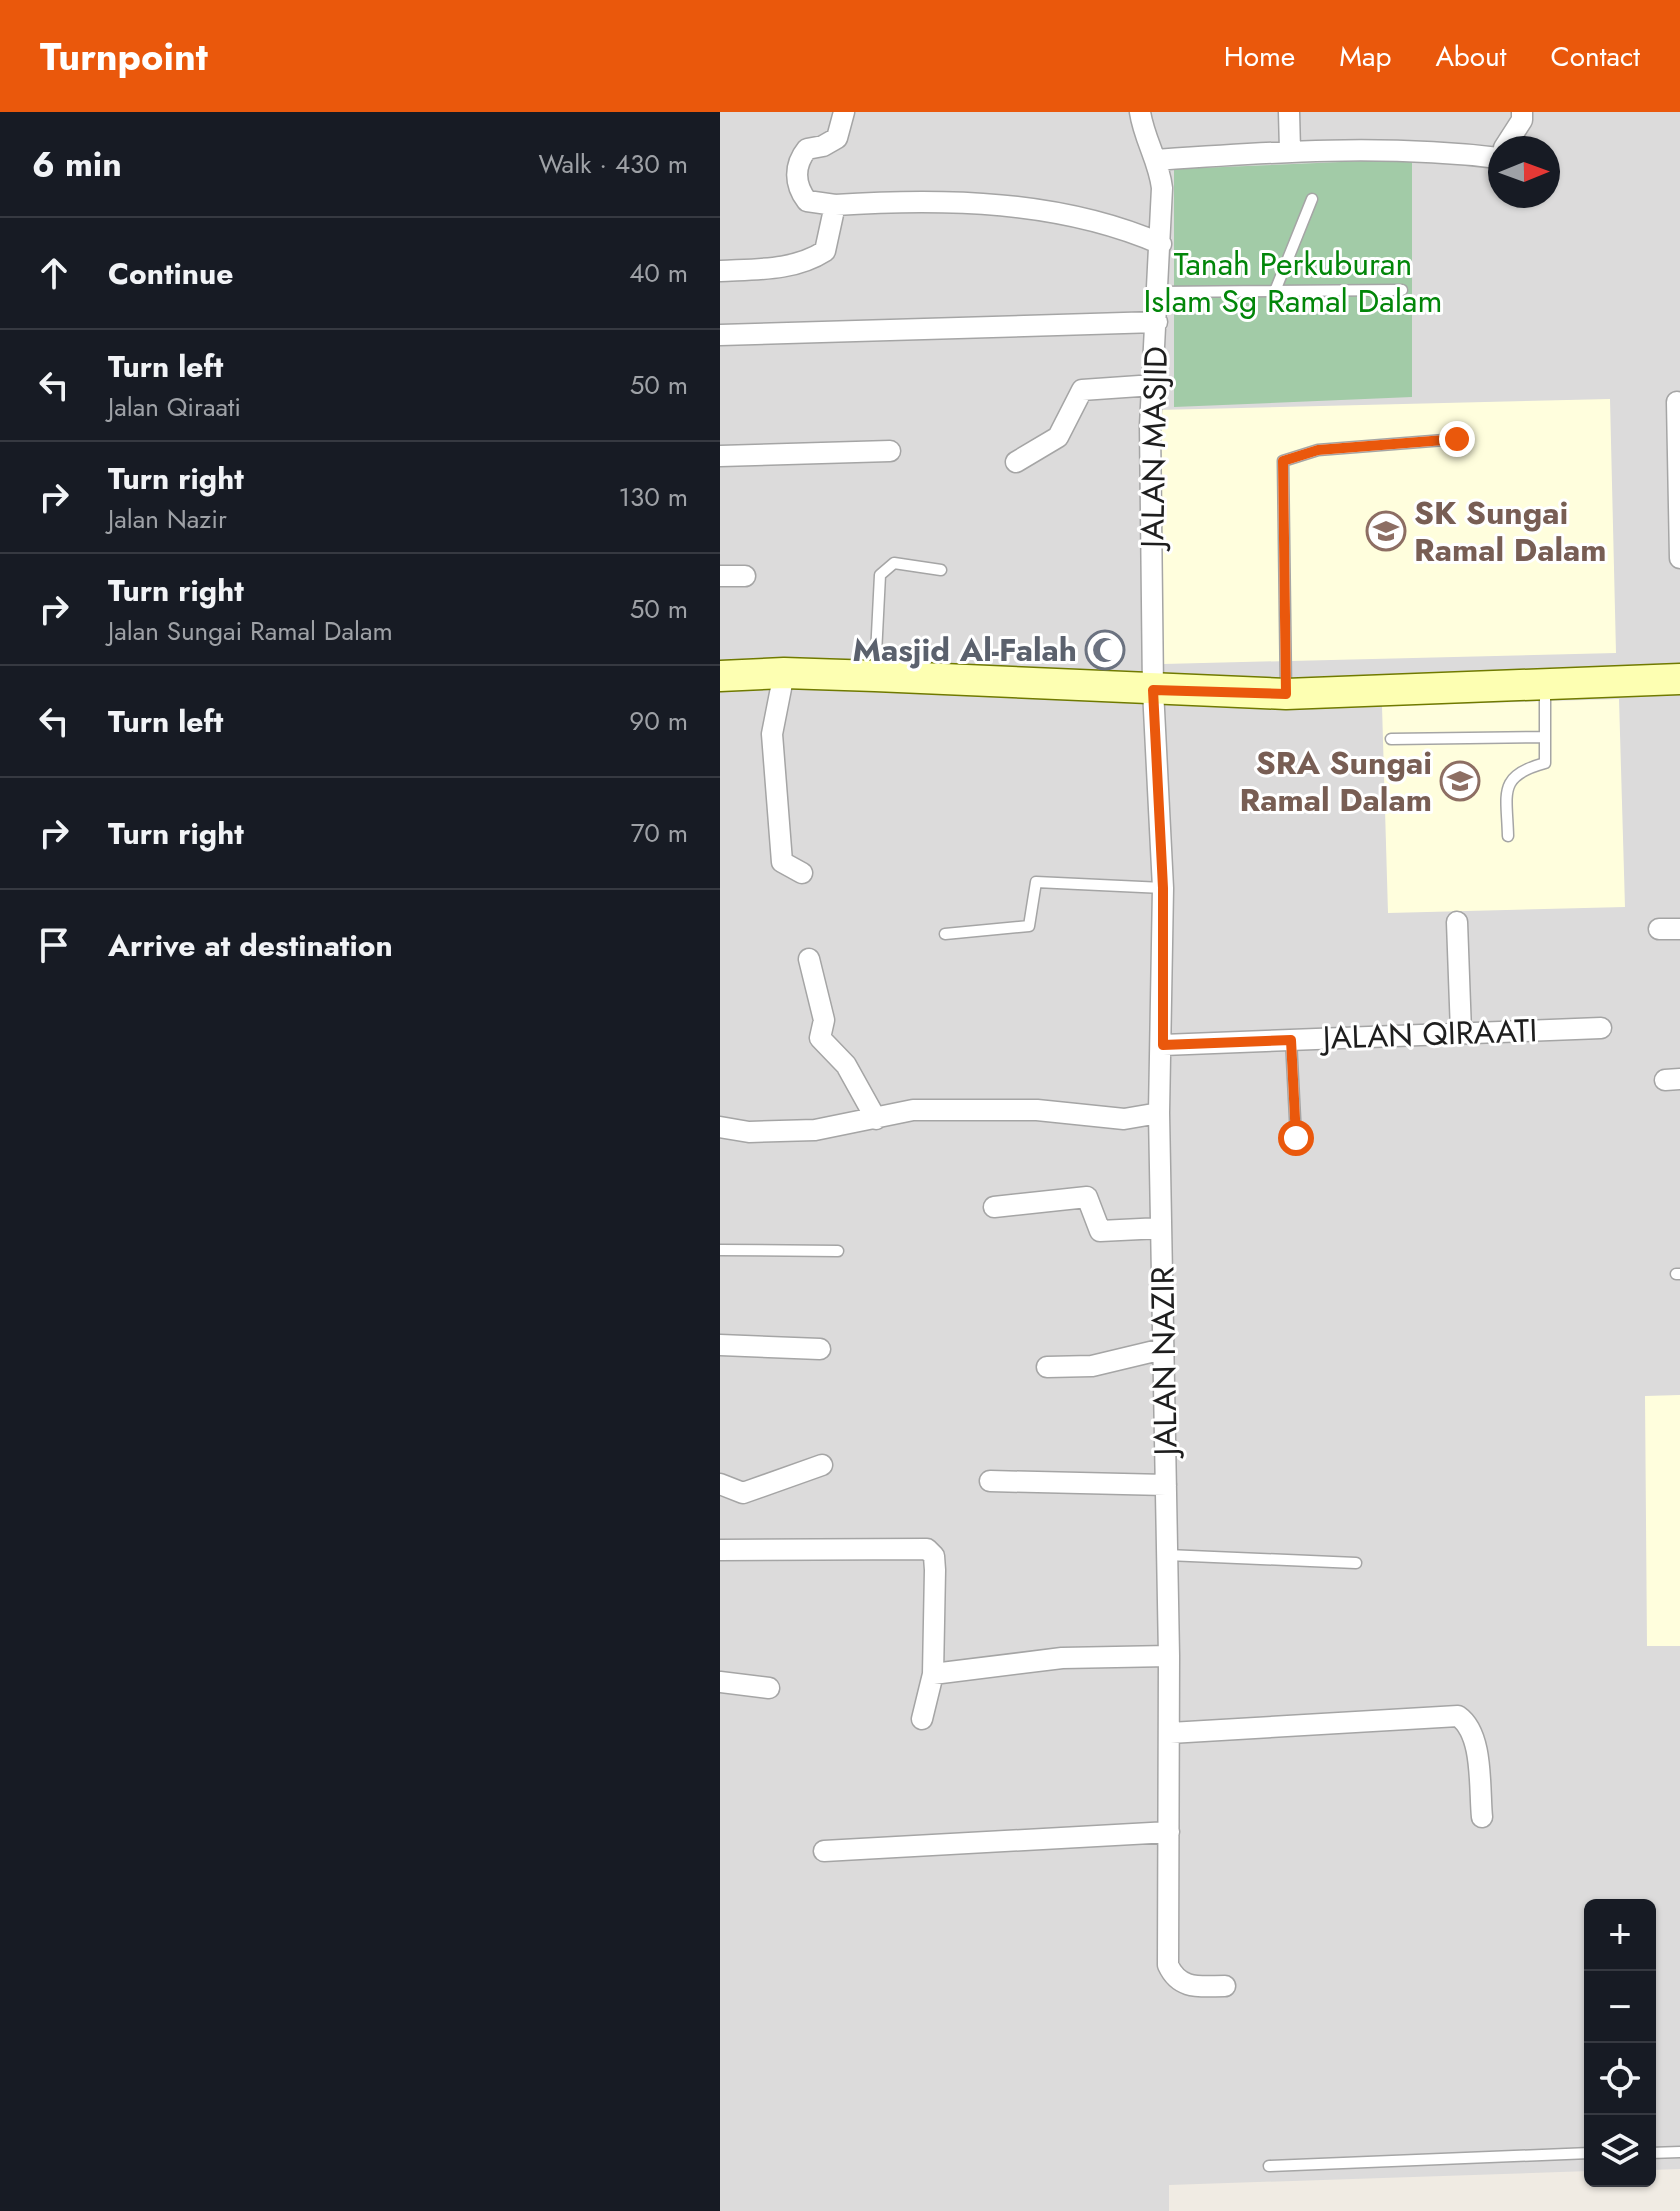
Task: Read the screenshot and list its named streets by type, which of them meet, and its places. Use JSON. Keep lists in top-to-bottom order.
{
  "streets": {
    "street": ["JALAN MASJID", "JALAN QIRAATI", "JALAN NAZIR"]
  },
  "crossings": [
    ["JALAN MASJID", "JALAN NAZIR"],
    ["JALAN QIRAATI", "JALAN NAZIR"]
  ],
  "parks": ["Tanah Perkuburan Islam Sg Ramal Dalam"],
  "places": {
    "school or university": ["SK Sungai Ramal Dalam", "SRA Sungai Ramal Dalam"],
    "mosque": ["Masjid Al-Falah"]
  },
  "north": "right",
  "page": {
    "header": "Turnpoint",
    "nav": [
      "Home",
      "Map",
      "About",
      "Contact"
    ],
    "heading": ["6 min", "Walk · 430 m"],
    "list": [
      ["Continue", "40 m"],
      ["Turn left", "Jalan Qiraati", "50 m"],
      ["Turn right", "Jalan Nazir", "130 m"],
      ["Turn right", "Jalan Sungai Ramal Dalam", "50 m"],
      ["Turn left", "90 m"],
      ["Turn right", "70 m"],
      "Arrive at destination"
    ],
    "map_buttons": ["+", "−"]
  }
}
